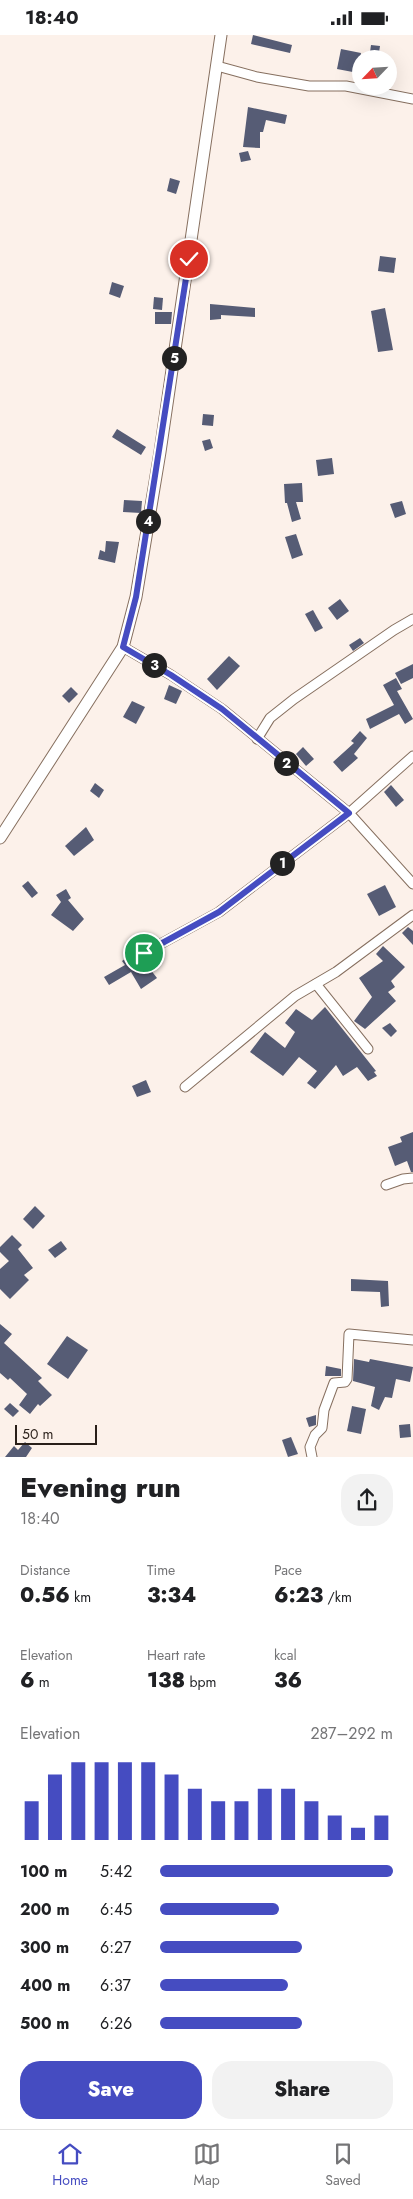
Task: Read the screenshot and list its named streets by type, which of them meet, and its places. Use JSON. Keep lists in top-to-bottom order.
{
  "scale_bar": "50 m",
  "north": "bottom left",
  "page": {
    "status": "18:40",
    "pins": [
      "5",
      "4",
      "3",
      "2",
      "1"
    ],
    "scale": "50 m",
    "heading": ["Evening run", "18:40"],
    "stats": [
      ["Distance", "0.56 km"],
      ["Time", "3:34"],
      ["Pace", "6:23 /km"],
      ["Elevation", "6 m"],
      ["Heart rate", "138 bpm"],
      ["kcal", "36"]
    ],
    "chart": ["Elevation", "287–292 m"],
    "list": [
      {
        "name": "100 m",
        "note": "5:42"
      },
      {
        "name": "200 m",
        "note": "6:45"
      },
      {
        "name": "300 m",
        "note": "6:27"
      },
      {
        "name": "400 m",
        "note": "6:37"
      },
      {
        "name": "500 m",
        "note": "6:26"
      }
    ],
    "buttons": ["Save", "Share"],
    "tabs": ["Home", "Map", "Saved"]
  }
}
